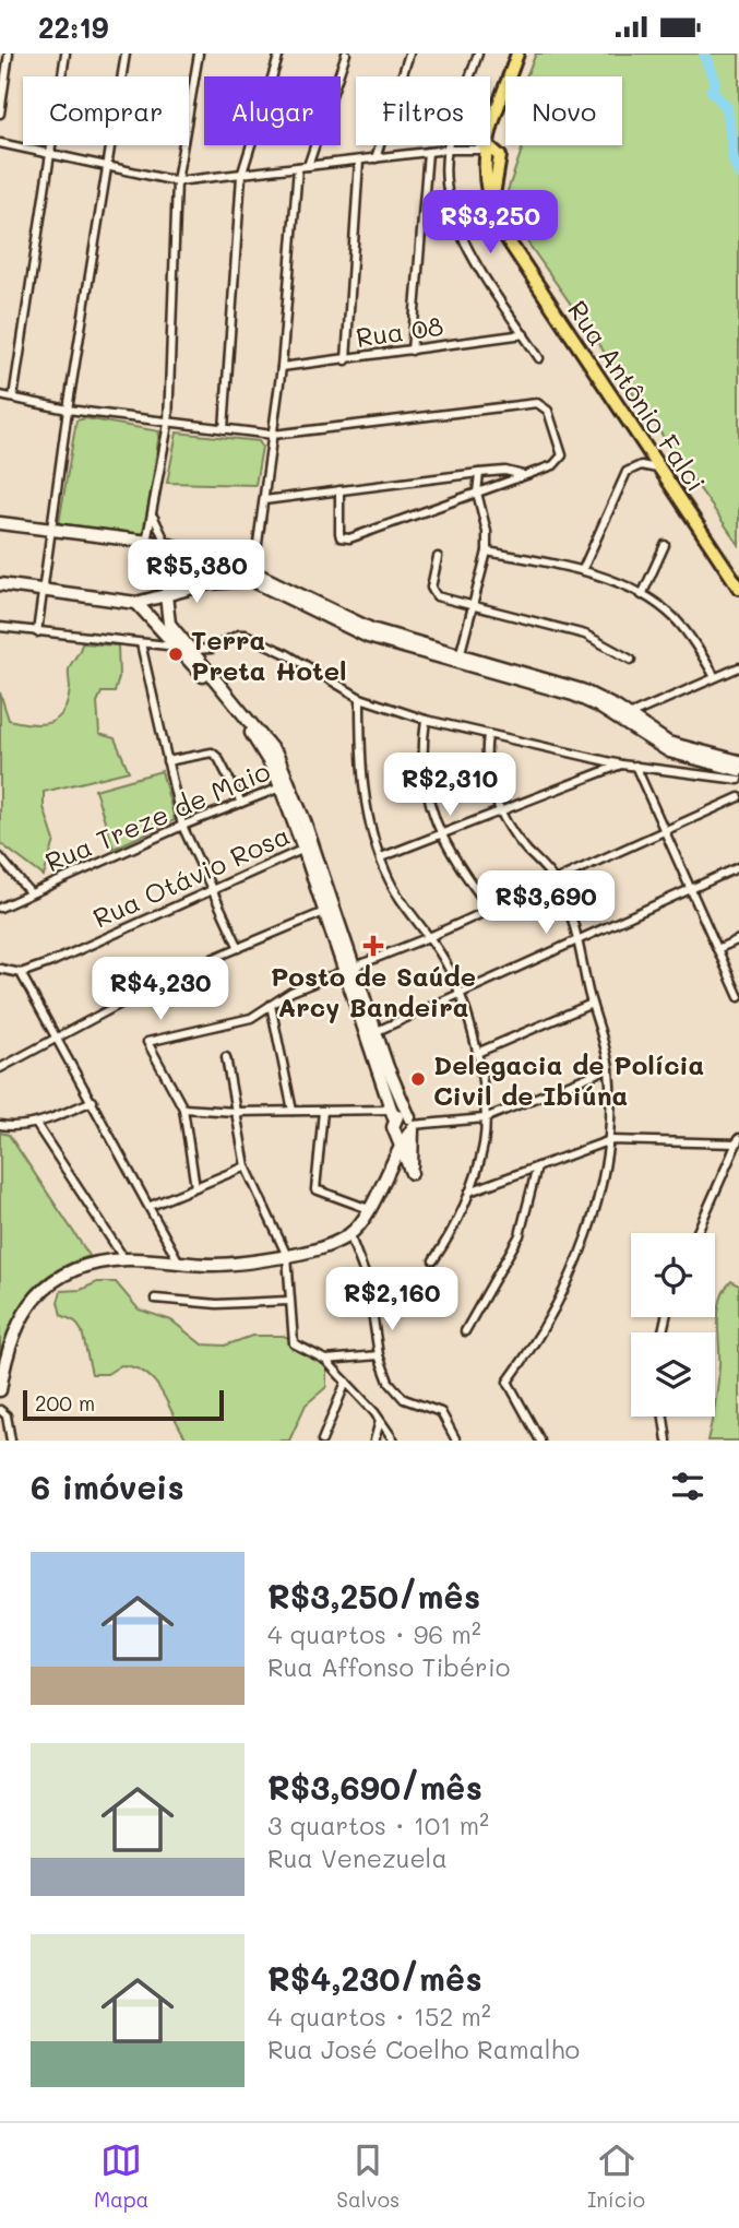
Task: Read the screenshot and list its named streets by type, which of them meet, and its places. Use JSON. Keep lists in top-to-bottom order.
{
  "streets": {
    "main road": ["Rua Antônio Falci"],
    "street": ["Rua 08", "Rua Treze de Maio", "Rua Otávio Rosa"]
  },
  "places": {
    "other": ["Terra Preta Hotel", "Delegacia de Polícia Civil de Ibiúna"],
    "health": ["Posto de Saúde Arcy Bandeira"]
  },
  "scale_bar": "200 m",
  "page": {
    "status": "22:19",
    "chip": [
      "Comprar",
      "Alugar",
      "Filtros",
      "Novo"
    ],
    "price": [
      "R$3,250",
      "R$5,380",
      "R$2,310",
      "R$3,690",
      "R$4,230",
      "R$2,160"
    ],
    "scale": "200 m",
    "heading": "6 imóveis",
    "list": [
      {
        "name": "R$3,250/mês",
        "note": "4 quartos · 96 m² · Rua Affonso Tibério"
      },
      {
        "name": "R$3,690/mês",
        "note": "3 quartos · 101 m² · Rua Venezuela"
      },
      {
        "name": "R$4,230/mês",
        "note": "4 quartos · 152 m² · Rua José Coelho Ramalho"
      }
    ],
    "tabs": ["Mapa", "Salvos", "Início"]
  }
}
